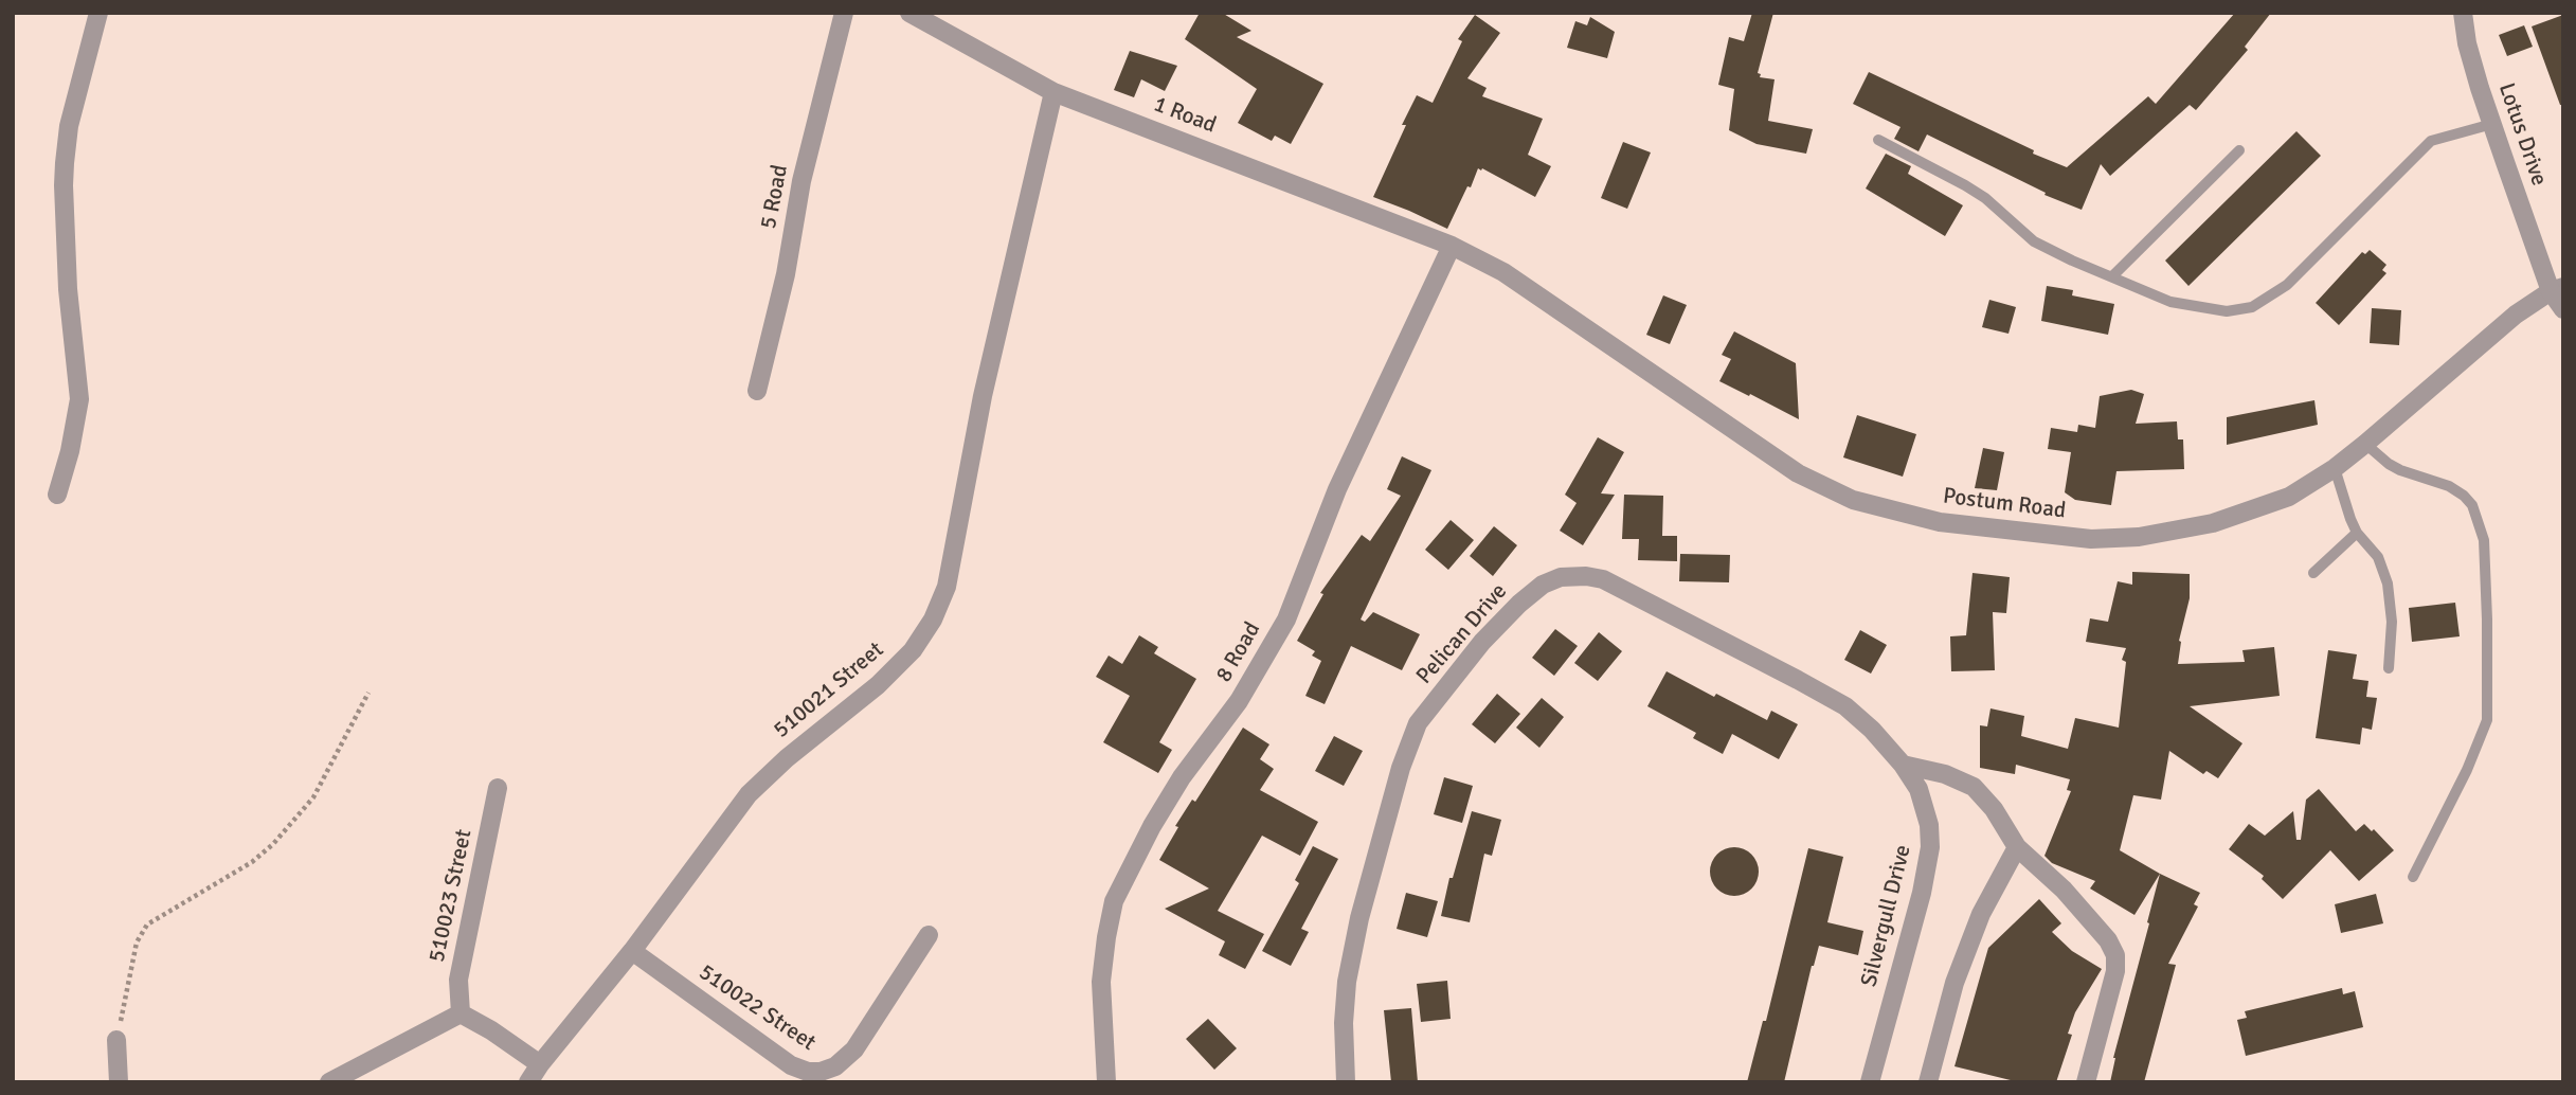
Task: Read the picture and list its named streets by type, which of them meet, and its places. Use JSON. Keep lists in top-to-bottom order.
{
  "streets": {
    "street": [
      "1 Road",
      "Lotus Drive",
      "5 Road",
      "Postum Road",
      "Pelican Drive",
      "8 Road",
      "510021 Street",
      "510023 Street",
      "Silvergull Drive",
      "510022 Street"
    ]
  },
  "crossings": [
    ["1 Road", "Postum Road"],
    ["1 Road", "8 Road"],
    ["1 Road", "510021 Street"],
    ["Lotus Drive", "Postum Road"],
    ["Postum Road", "8 Road"],
    ["Pelican Drive", "Silvergull Drive"],
    ["510021 Street", "510022 Street"]
  ]
}
